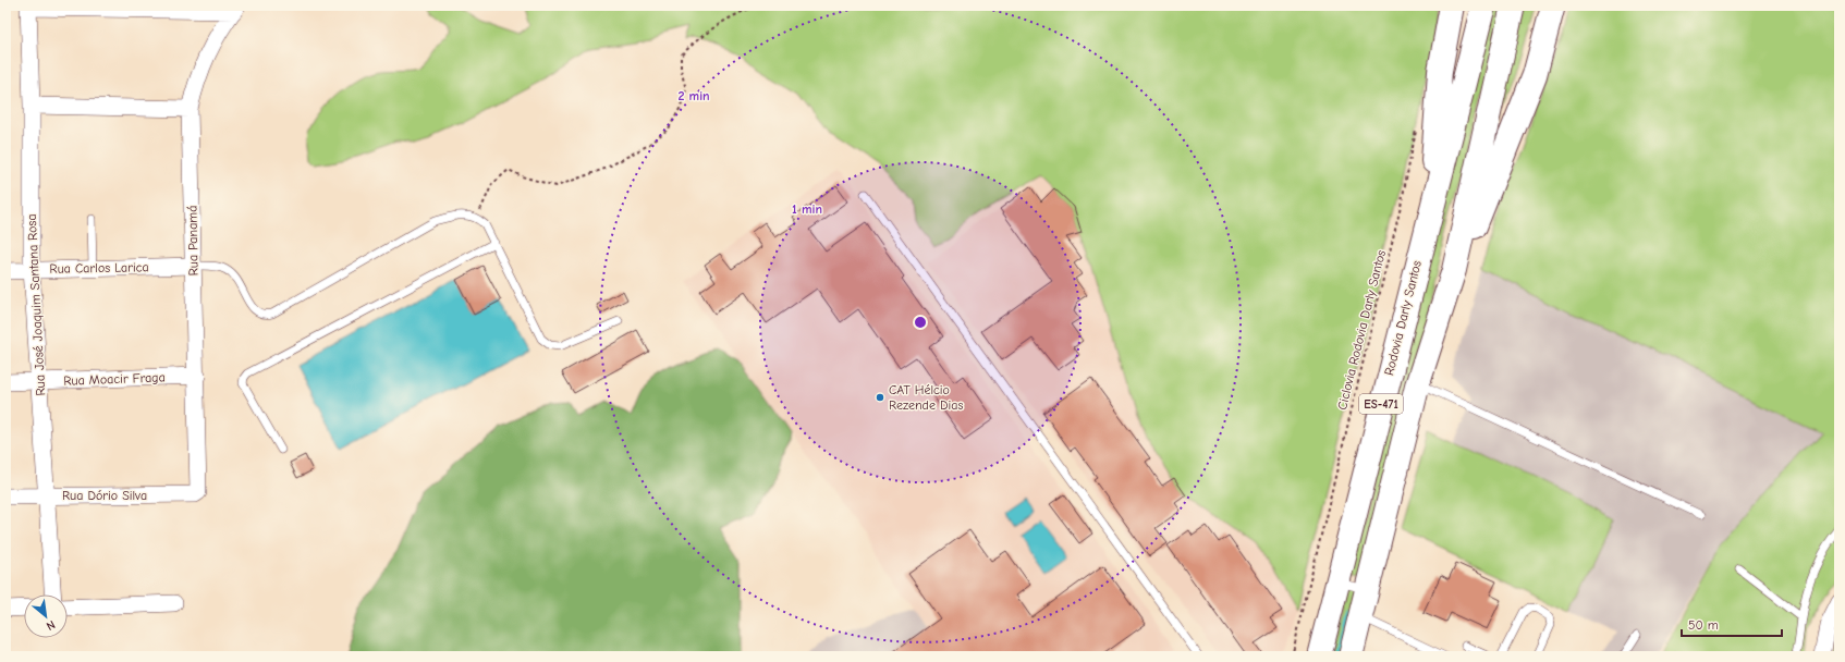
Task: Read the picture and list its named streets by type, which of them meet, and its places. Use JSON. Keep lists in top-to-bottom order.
{
  "streets": {
    "main road": ["Rodovia Darly Santos", "ES-471"],
    "street": [
      "Rua Panamá",
      "Rua Carlos Larica",
      "Rua José Joaquim Santana Rosa",
      "Rua Moacir Fraga",
      "Rua Dório Silva"
    ],
    "path": ["Ciclovia Rodovia Darly Santos"]
  },
  "crossings": [
    ["Rua Panamá", "Rua Carlos Larica"],
    ["Rua Panamá", "Rua Moacir Fraga"],
    ["Rua Panamá", "Rua Dório Silva"],
    ["Rua Carlos Larica", "Rua José Joaquim Santana Rosa"],
    ["Rua José Joaquim Santana Rosa", "Rua Moacir Fraga"],
    ["Rua José Joaquim Santana Rosa", "Rua Dório Silva"]
  ],
  "places": ["CAT Hélcio Rezende Dias"],
  "scale_bar": "50 m",
  "north": "bottom right",
  "rings": ["2 min", "1 min"]
}
